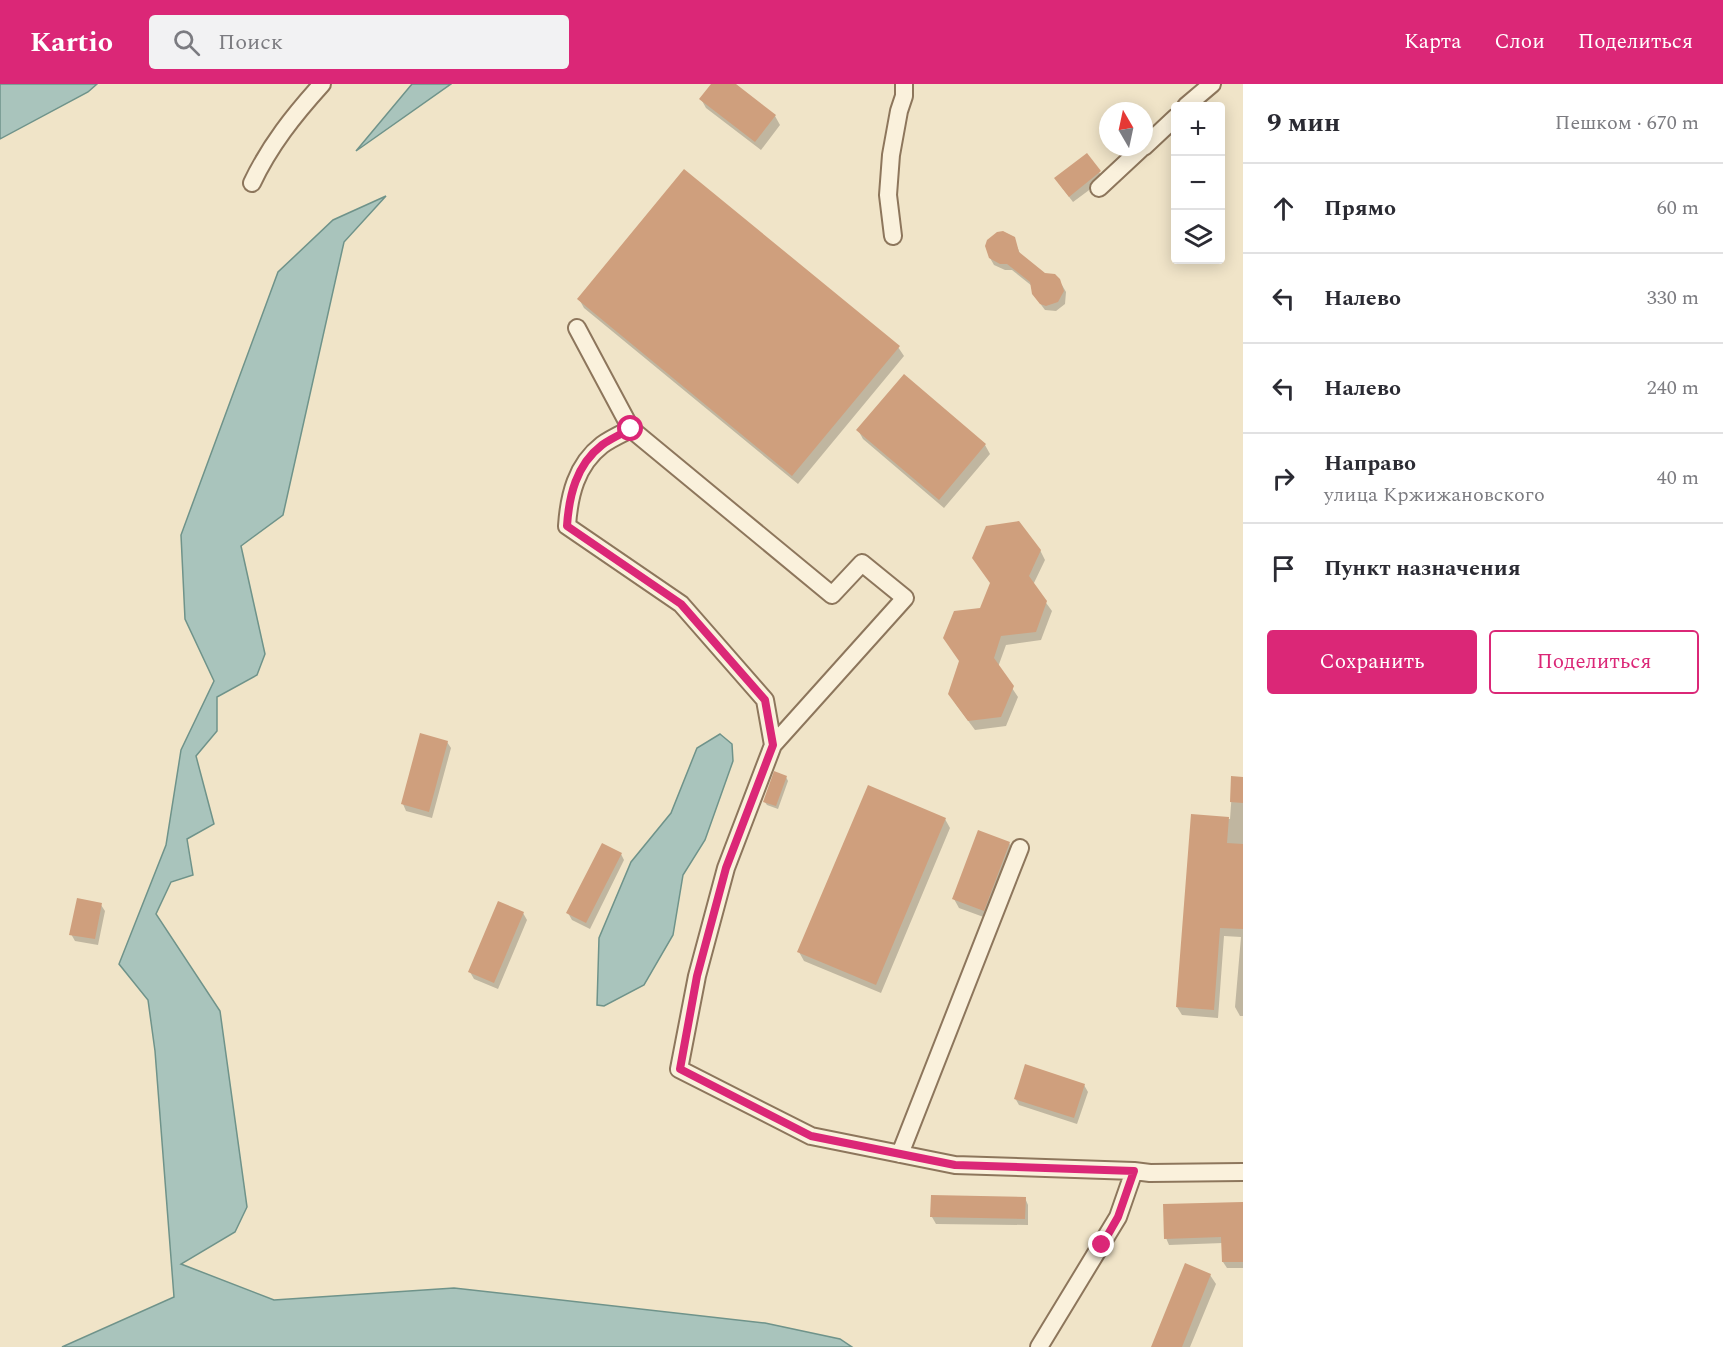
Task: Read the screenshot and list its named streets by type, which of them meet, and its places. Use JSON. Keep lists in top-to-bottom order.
{
  "north": "top",
  "page": {
    "header": "Kartio",
    "search": "Поиск",
    "nav": ["Карта", "Слои", "Поделиться"],
    "heading": ["9 мин", "Пешком · 670 m"],
    "map_buttons": ["+", "−"],
    "list": [
      ["Прямо", "60 m"],
      ["Налево", "330 m"],
      ["Налево", "240 m"],
      ["Направо", "улица Кржижановского", "40 m"],
      "Пункт назначения"
    ],
    "buttons": ["Сохранить", "Поделиться"]
  }
}
